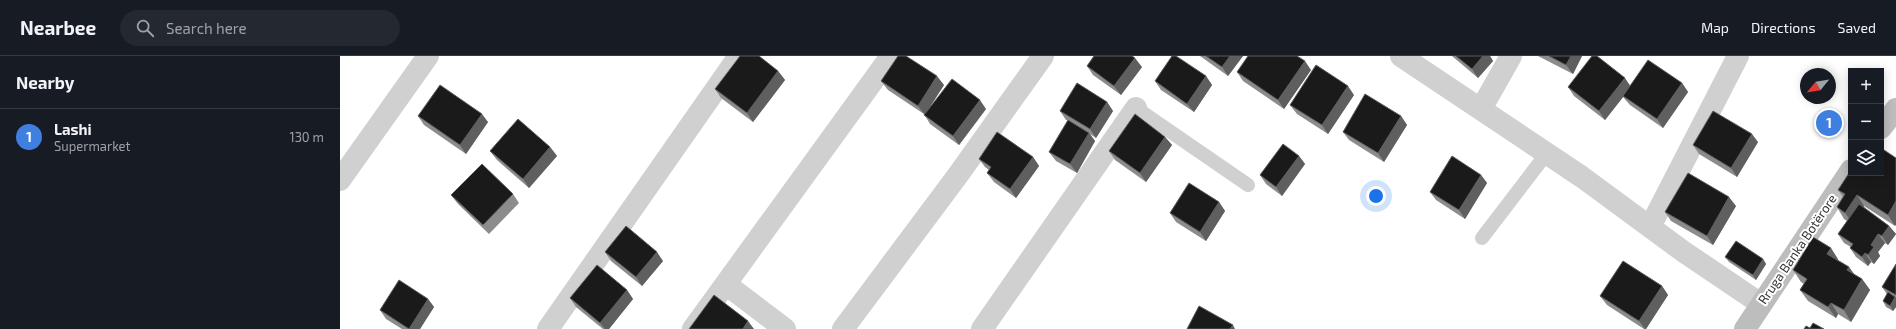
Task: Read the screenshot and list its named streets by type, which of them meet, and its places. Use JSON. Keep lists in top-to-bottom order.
{
  "streets": {
    "street": ["Rruga Banka Botërore"]
  },
  "north": "bottom left",
  "page": {
    "header": "Nearbee",
    "search": "Search here",
    "nav": ["Map", "Directions", "Saved"],
    "heading": "Nearby",
    "map_buttons": ["+", "−"],
    "list": [
      {
        "mark": "1",
        "name": "Lashi",
        "note": "Supermarket",
        "value": "130 m"
      }
    ],
    "pins": "1"
  }
}
